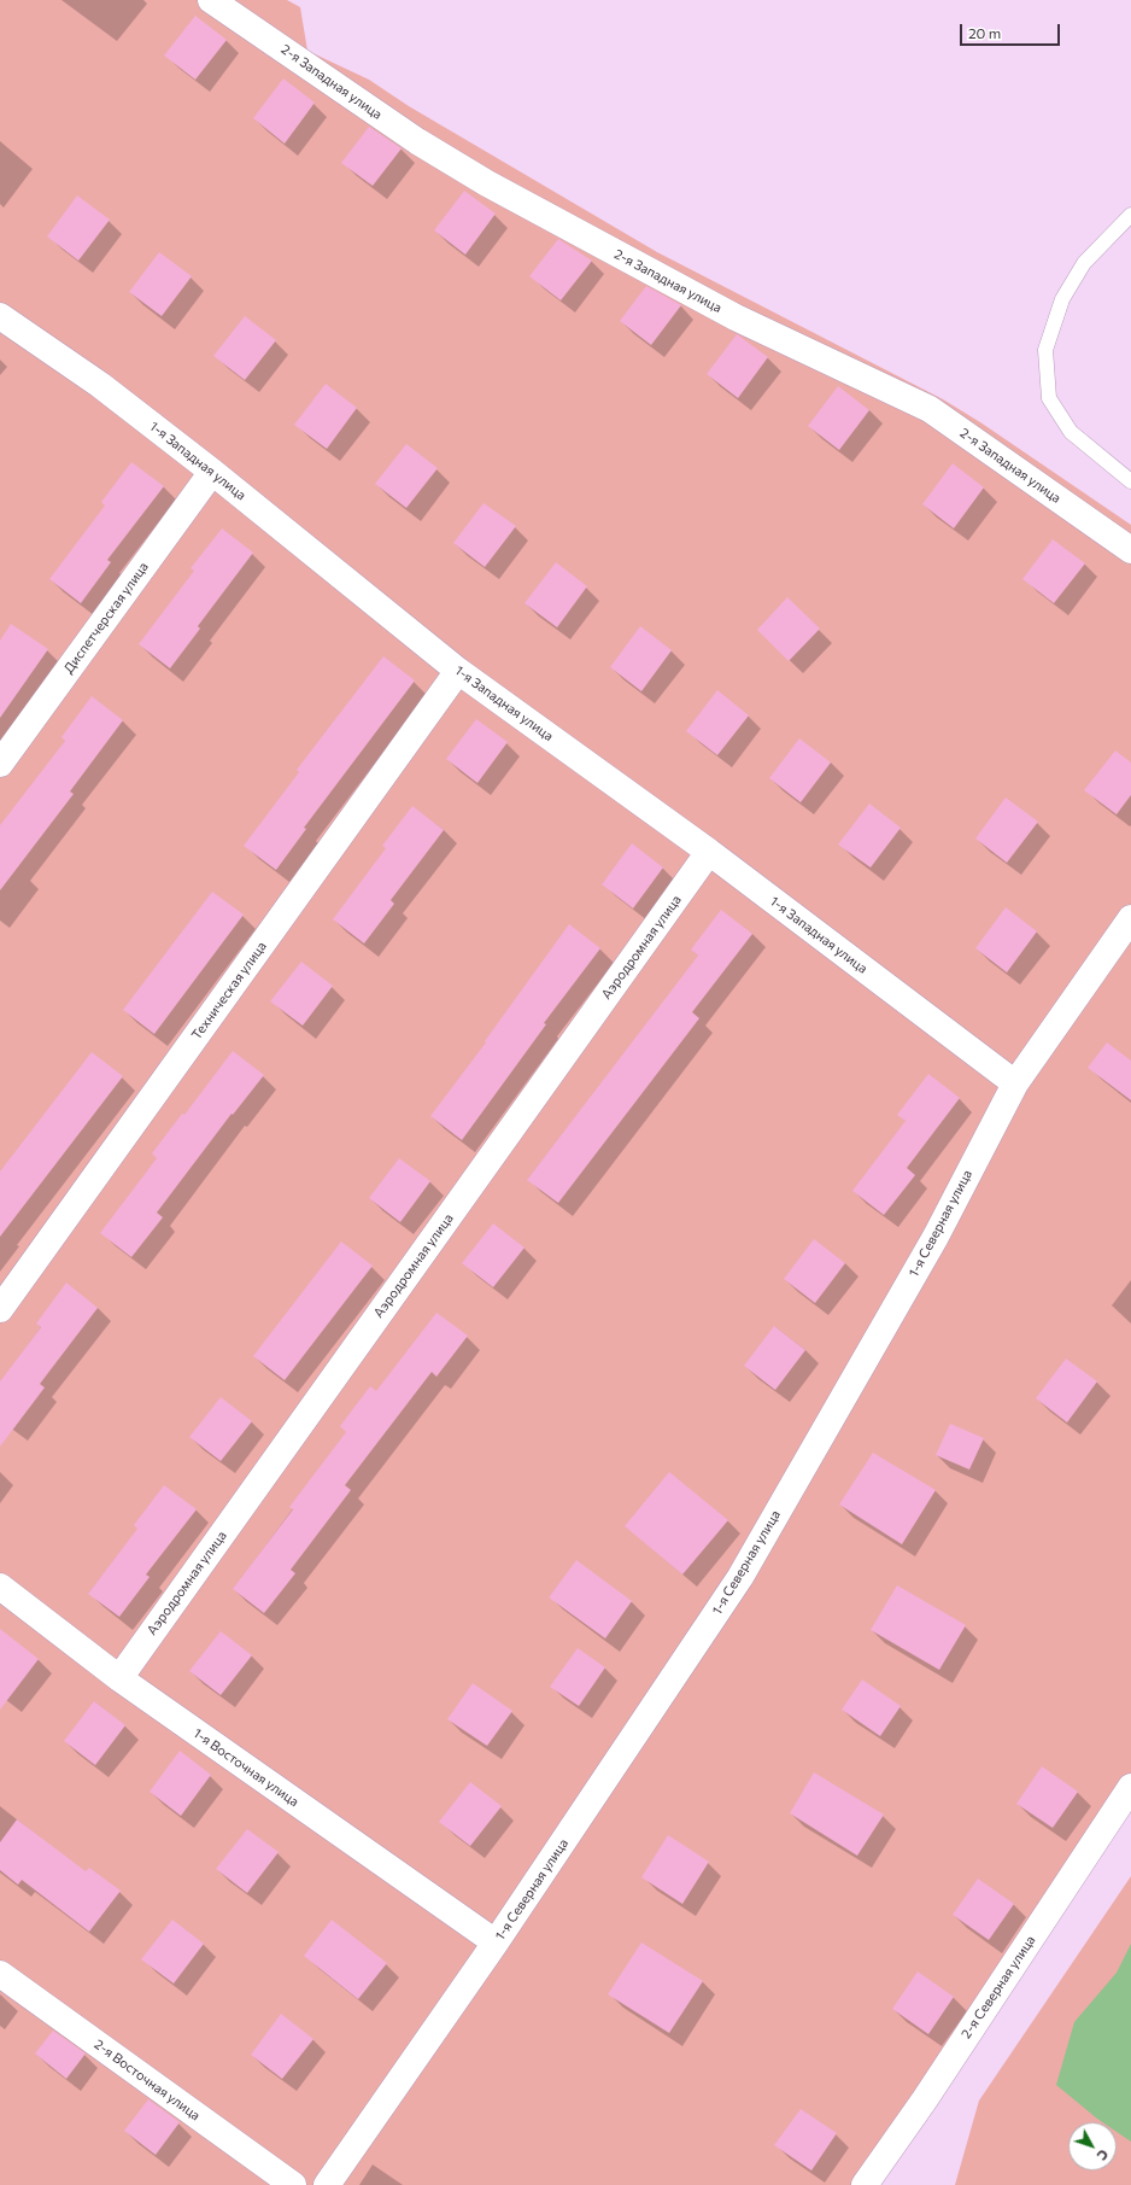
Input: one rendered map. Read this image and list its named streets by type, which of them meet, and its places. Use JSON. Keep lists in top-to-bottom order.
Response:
{
  "streets": {
    "street": [
      "2-я Западная улица",
      "1-я Западная улица",
      "Диспетчерская улица",
      "Аэродромная улица",
      "Техническая улица",
      "1-я Северная улица",
      "1-я Восточная улица",
      "2-я Северная улица",
      "2-я Восточная улица"
    ]
  },
  "crossings": [
    ["1-я Западная улица", "Диспетчерская улица"],
    ["1-я Западная улица", "Аэродромная улица"],
    ["1-я Западная улица", "Техническая улица"],
    ["1-я Западная улица", "1-я Северная улица"],
    ["Аэродромная улица", "1-я Восточная улица"],
    ["1-я Северная улица", "1-я Восточная улица"]
  ],
  "scale_bar": "20 m",
  "north": "bottom right"
}
